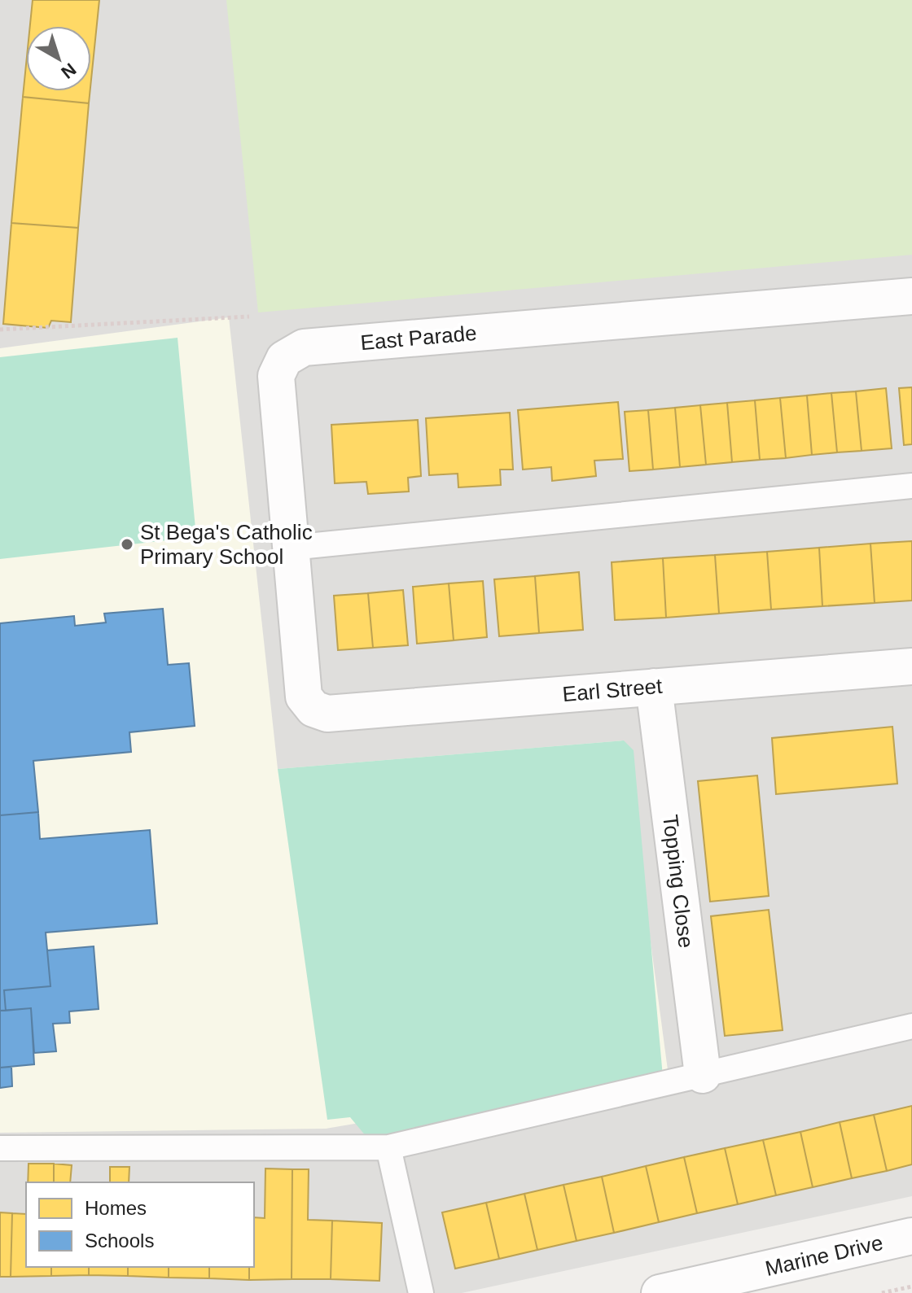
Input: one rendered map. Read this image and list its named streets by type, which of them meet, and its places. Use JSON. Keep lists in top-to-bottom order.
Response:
{
  "streets": {
    "street": [
      "East Parade",
      "Earl Street",
      "Topping Close",
      "Marine Drive"
    ]
  },
  "crossings": [
    ["East Parade", "Earl Street"],
    ["Earl Street", "Topping Close"]
  ],
  "places": ["St Bega's Catholic Primary School"],
  "legend": ["Homes", "Schools"],
  "north": "bottom right"
}
